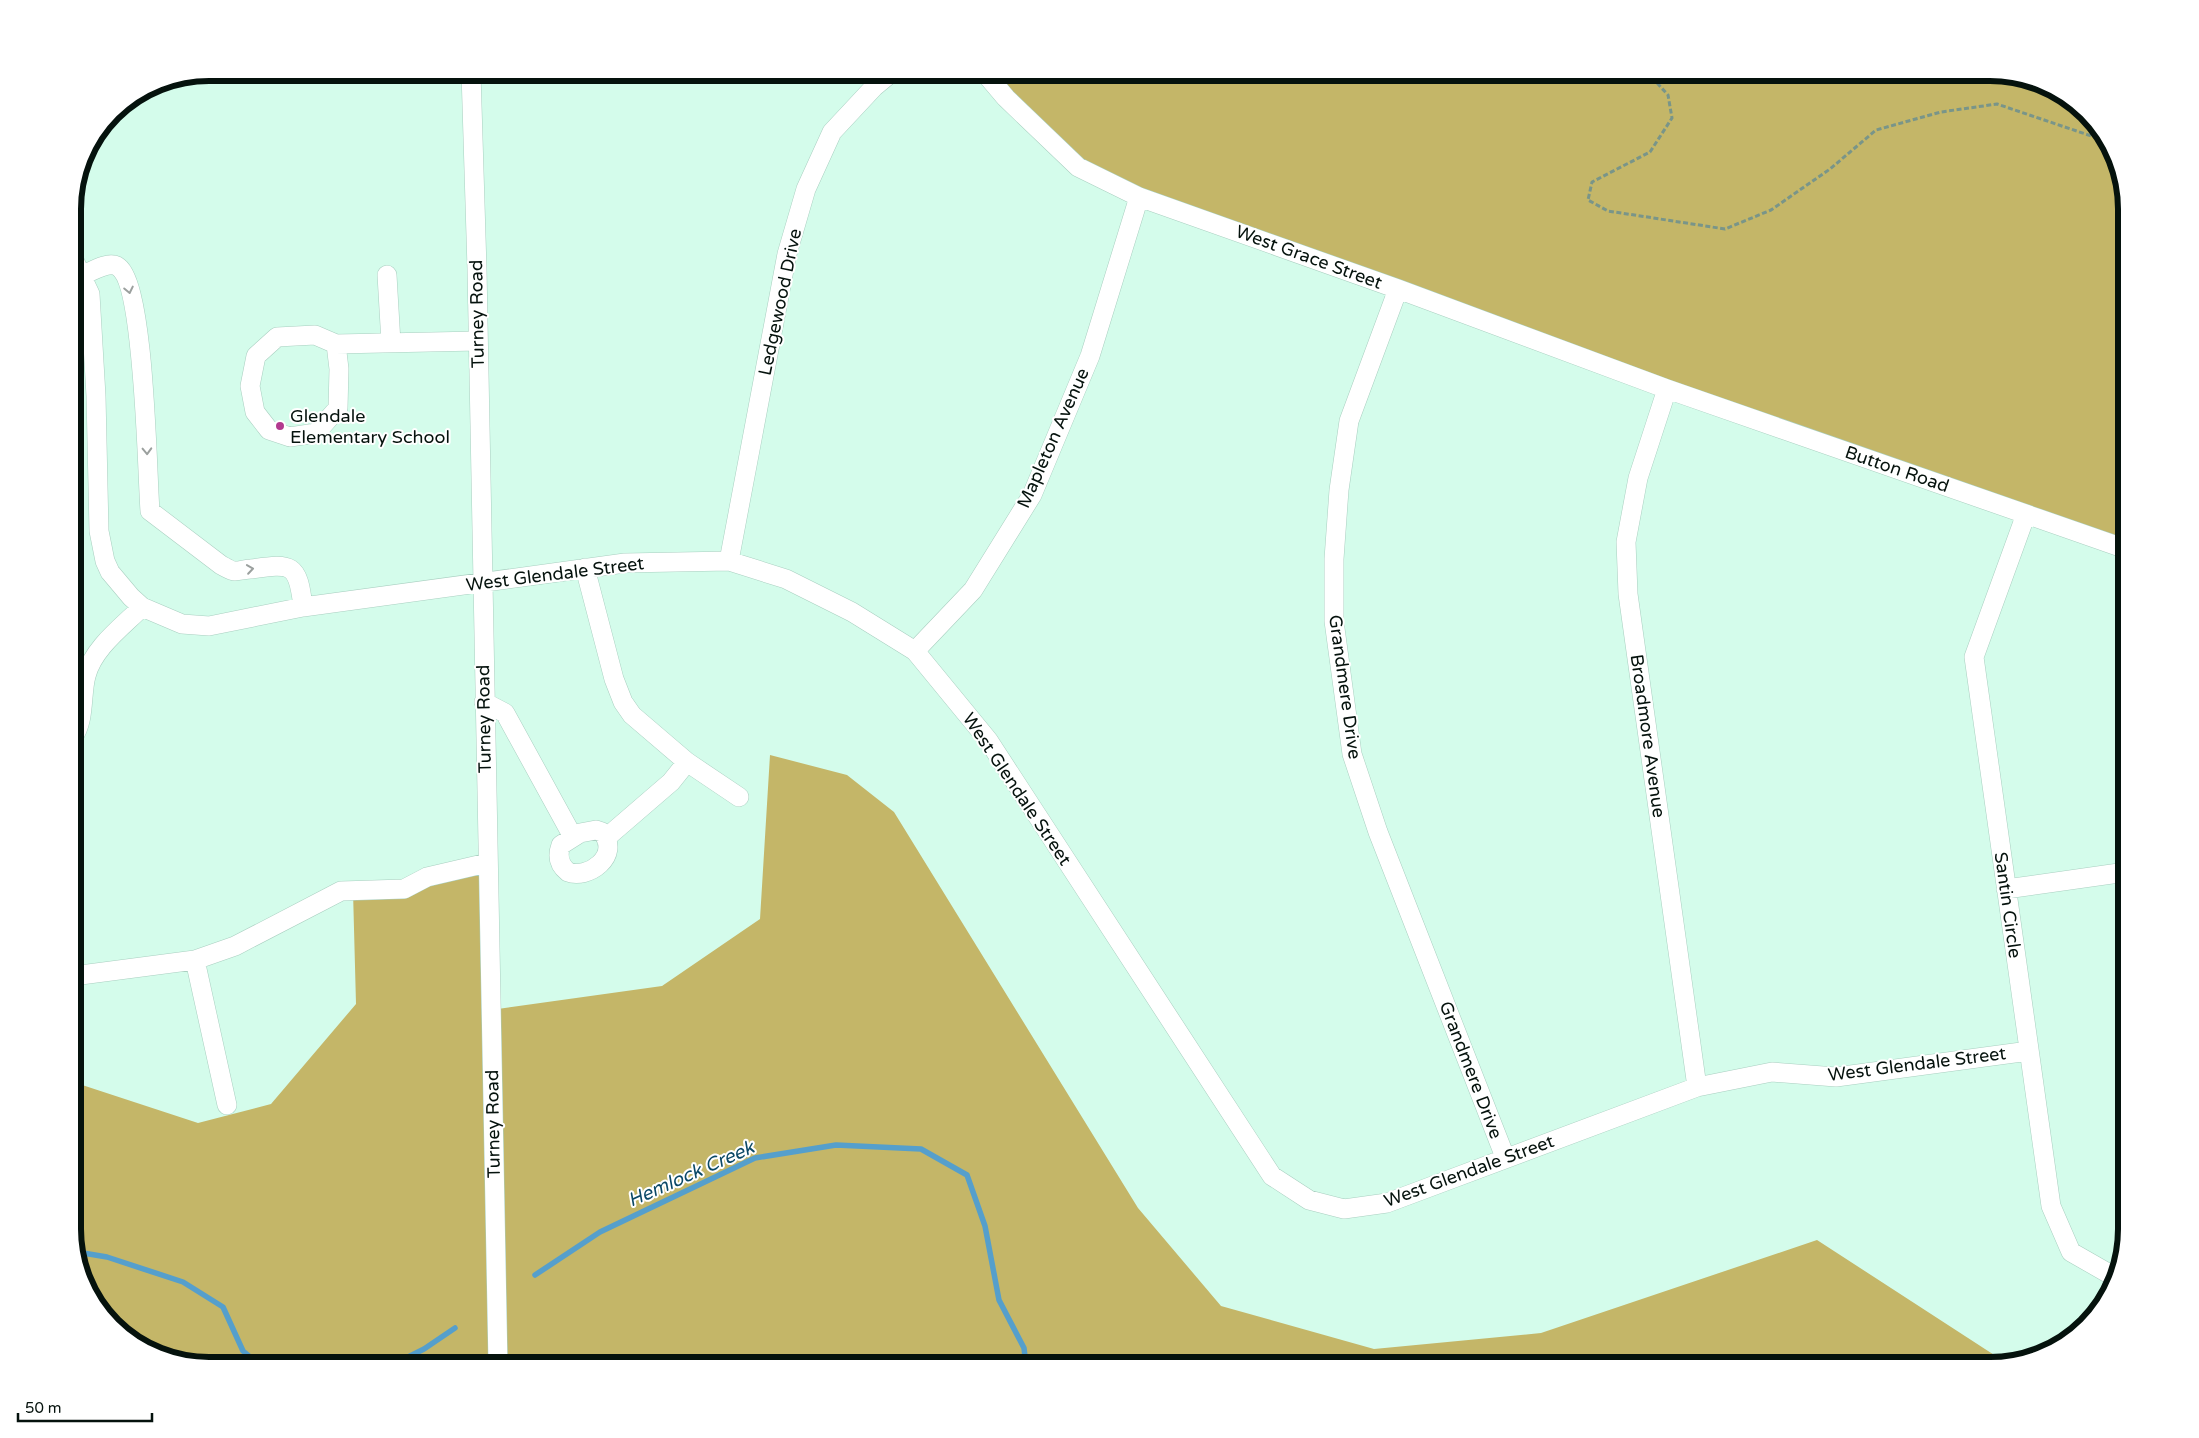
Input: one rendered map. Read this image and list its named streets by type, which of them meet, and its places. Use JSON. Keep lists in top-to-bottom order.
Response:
{
  "streets": {
    "street": [
      "West Grace Street",
      "Ledgewood Drive",
      "Turney Road",
      "Mapleton Avenue",
      "Button Road",
      "West Glendale Street",
      "Grandmere Drive",
      "Broadmore Avenue",
      "Santin Circle"
    ]
  },
  "crossings": [
    ["West Grace Street", "Mapleton Avenue"],
    ["West Grace Street", "Button Road"],
    ["West Grace Street", "Grandmere Drive"],
    ["West Grace Street", "Broadmore Avenue"],
    ["Ledgewood Drive", "West Glendale Street"],
    ["Turney Road", "West Glendale Street"],
    ["Mapleton Avenue", "West Glendale Street"],
    ["Button Road", "Broadmore Avenue"],
    ["Button Road", "Santin Circle"],
    ["West Glendale Street", "Grandmere Drive"],
    ["West Glendale Street", "Broadmore Avenue"],
    ["West Glendale Street", "Santin Circle"]
  ],
  "water": ["Hemlock Creek"],
  "places": ["Glendale Elementary School"],
  "scale_bar": "50 m"
}
